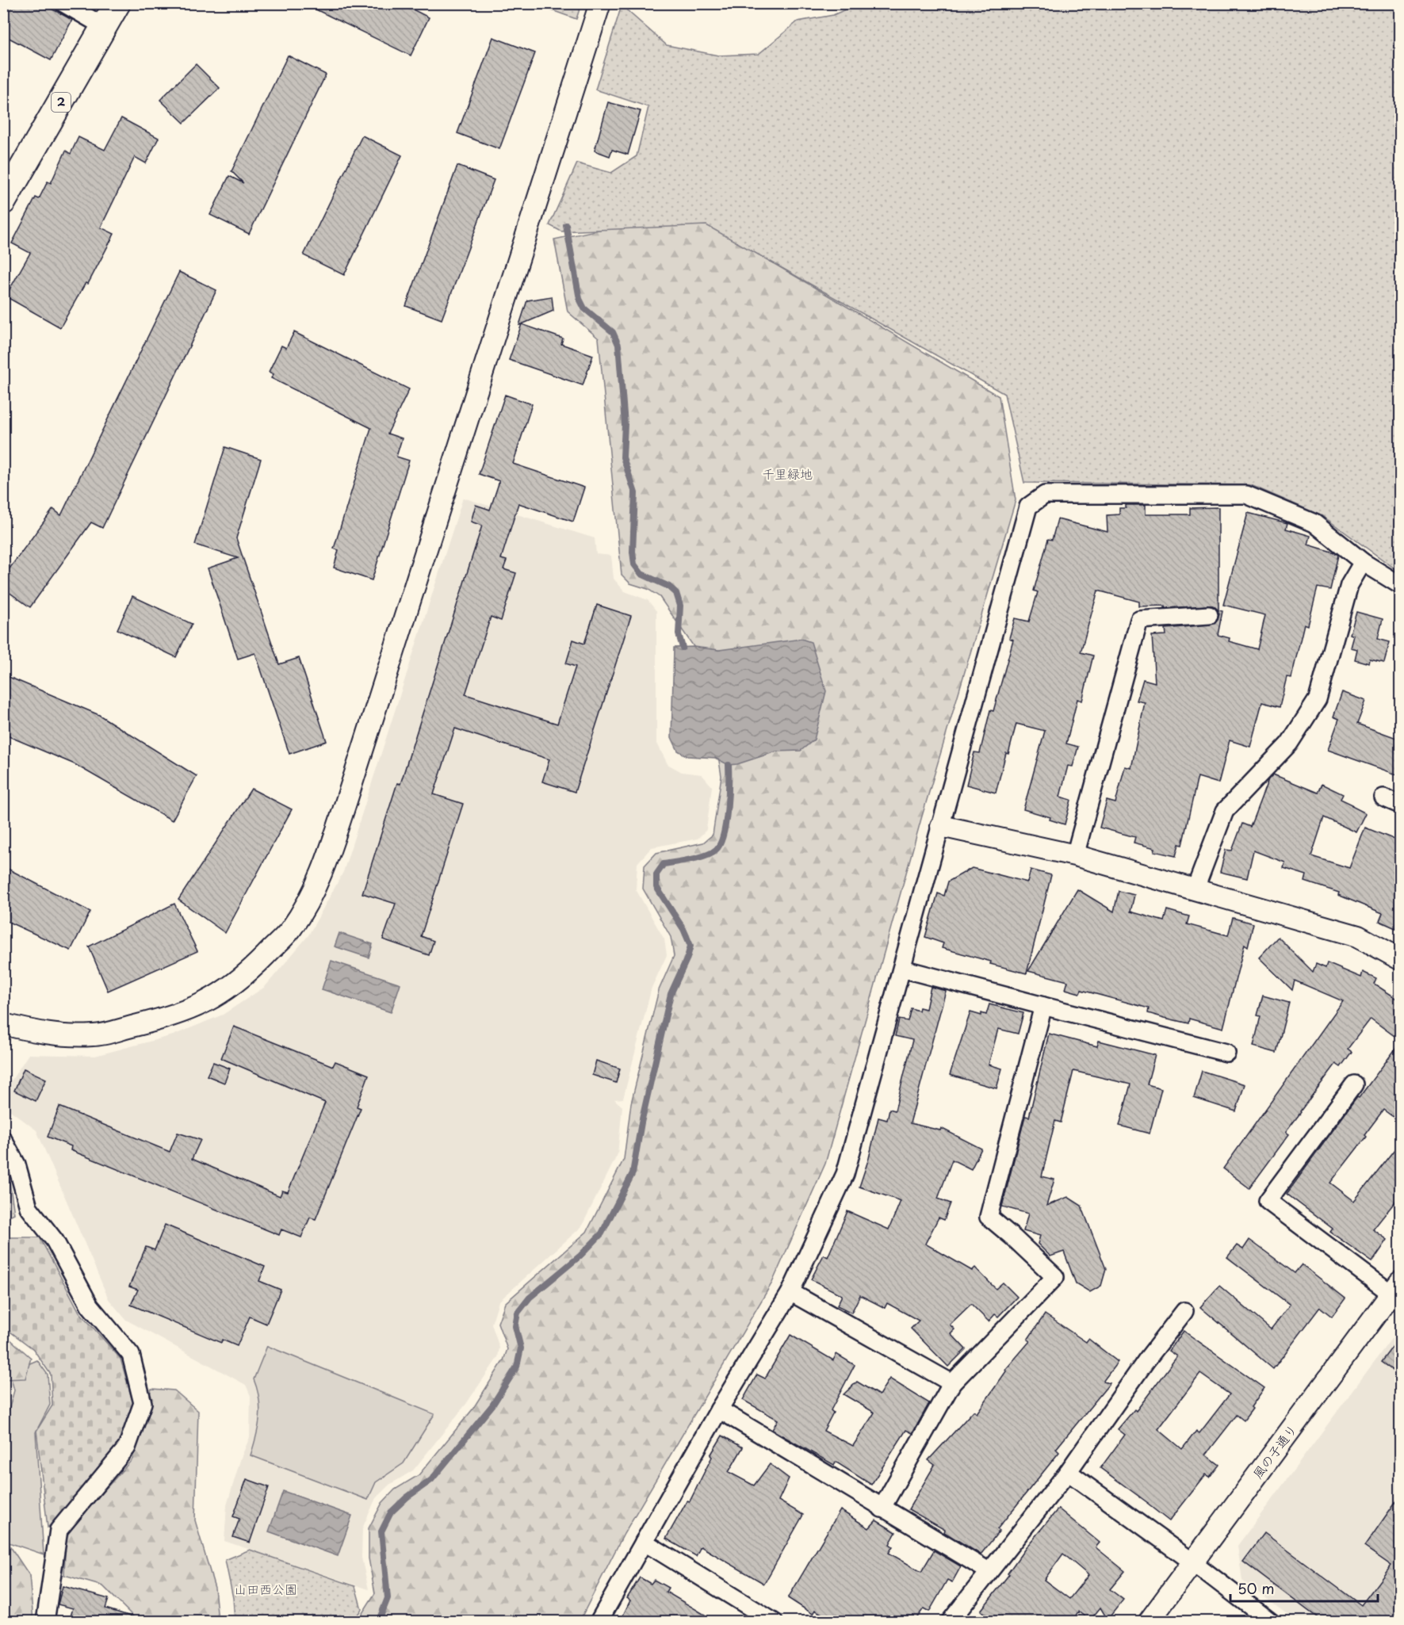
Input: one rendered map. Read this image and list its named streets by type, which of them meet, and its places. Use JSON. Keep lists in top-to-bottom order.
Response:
{
  "streets": {
    "main road": ["2"],
    "street": ["風の子通り"]
  },
  "parks": ["千里緑地", "山田西公園"],
  "scale_bar": "50 m"
}
